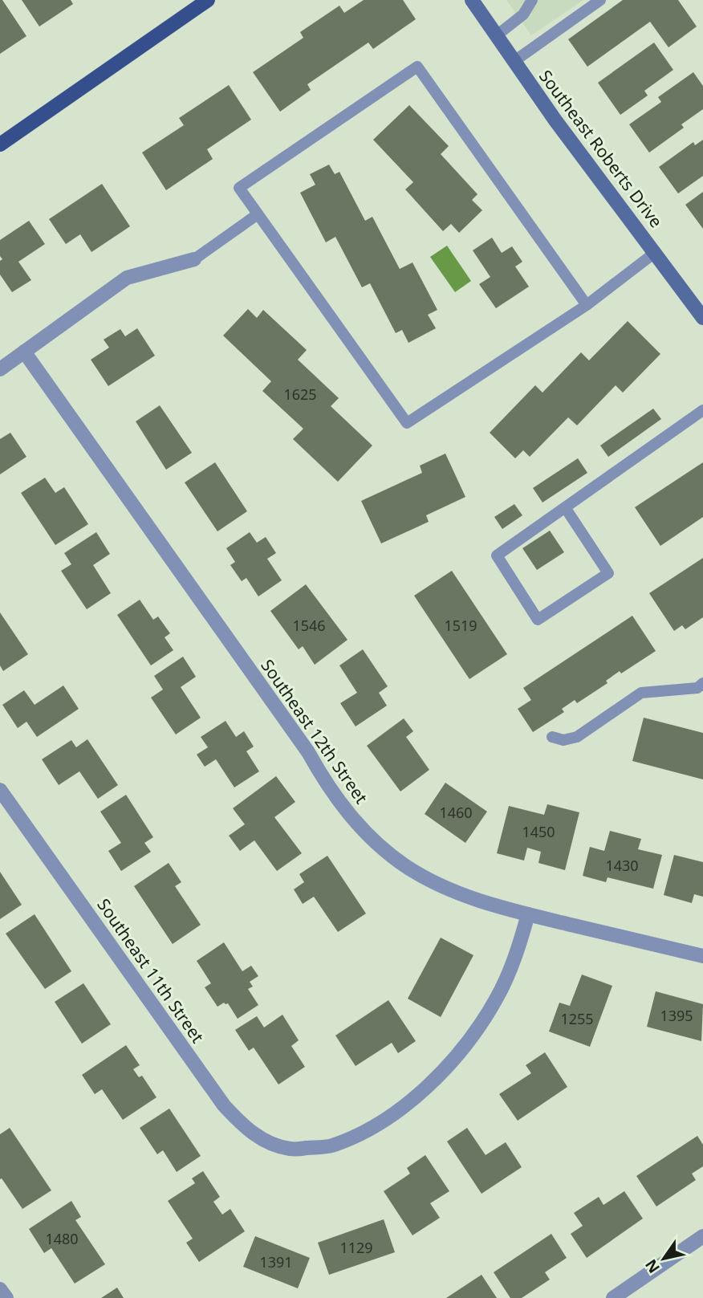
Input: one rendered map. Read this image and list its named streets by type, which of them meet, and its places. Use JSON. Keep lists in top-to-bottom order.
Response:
{
  "streets": {
    "street": ["Southeast Roberts Drive", "Southeast 12th Street", "Southeast 11th Street"]
  },
  "crossings": [
    ["Southeast 12th Street", "Southeast 11th Street"]
  ],
  "house_numbers": [
    "1625",
    "1546",
    "1519",
    "1460",
    "1450",
    "1430",
    "1395",
    "1255",
    "1480",
    "1129",
    "1391"
  ],
  "north": "bottom left"
}
